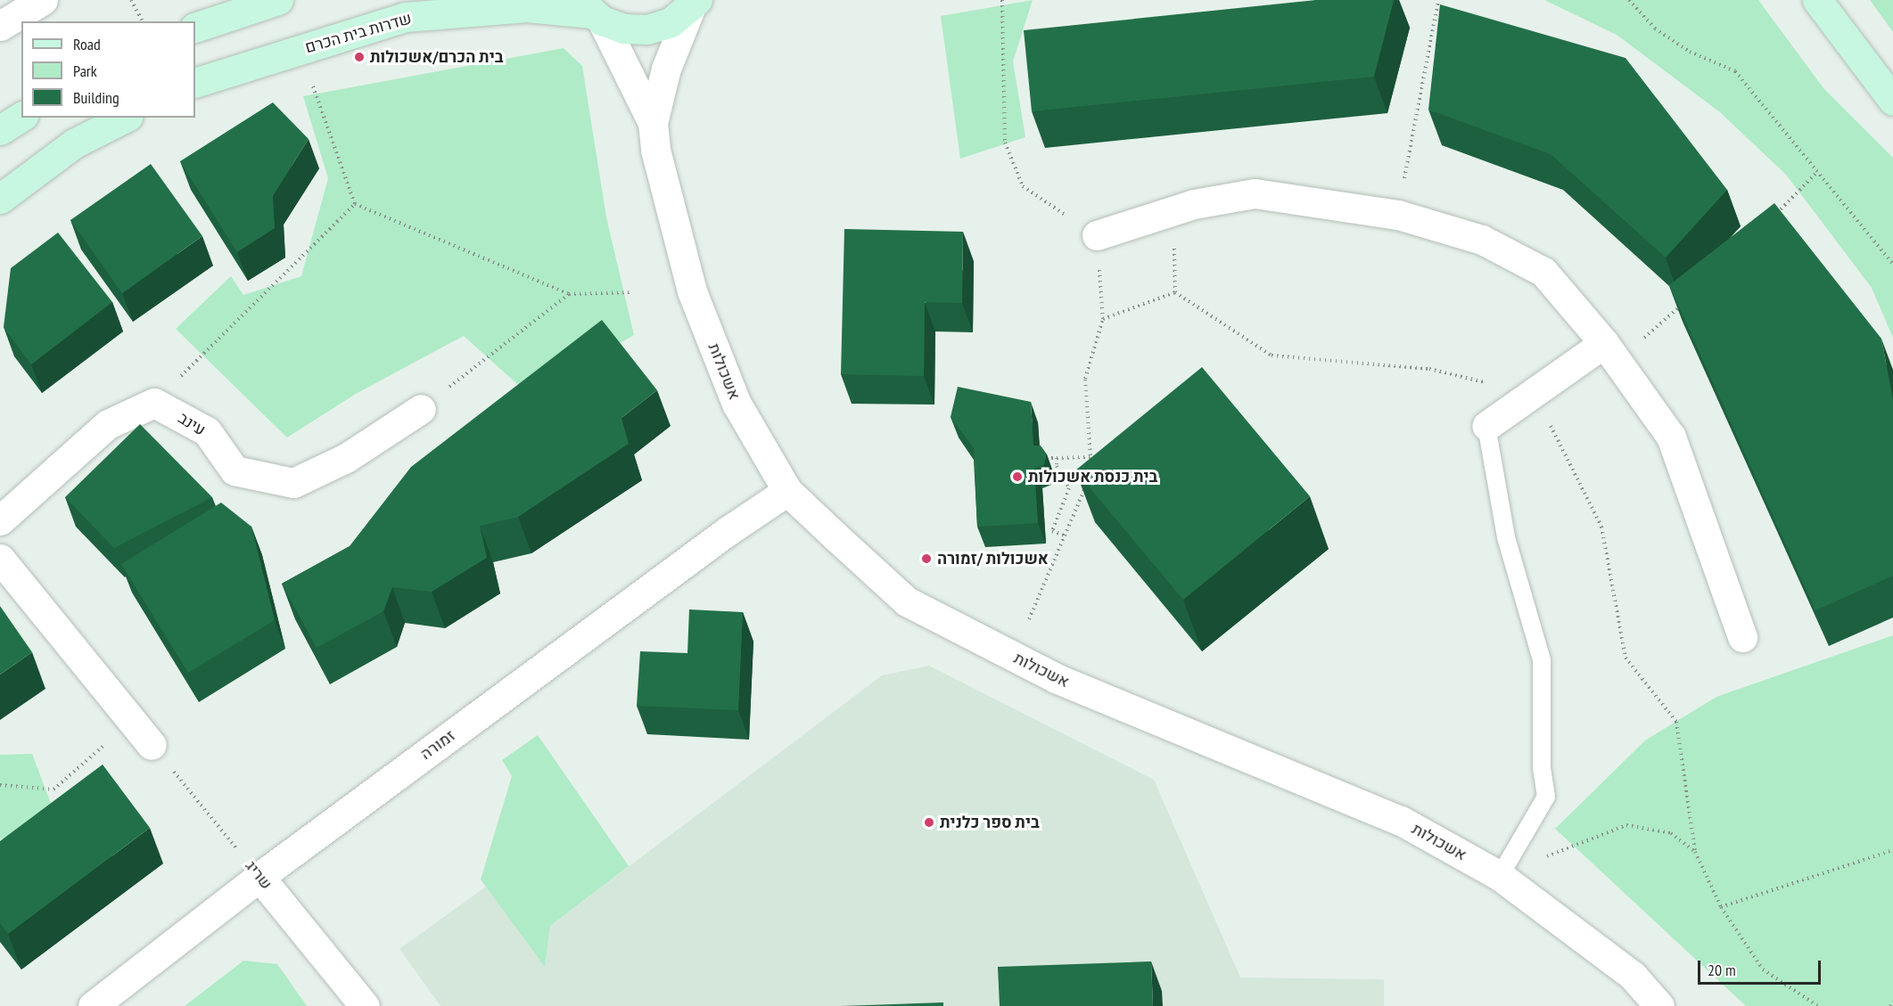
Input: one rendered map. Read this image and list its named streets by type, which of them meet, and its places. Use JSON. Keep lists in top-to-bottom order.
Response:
{
  "streets": {
    "street": [
      "שדרות בית הכרם",
      "אשכולות",
      "עינב",
      "זמורה",
      "שריג"
    ]
  },
  "crossings": [
    ["שדרות בית הכרם", "אשכולות"],
    ["אשכולות", "זמורה"],
    ["זמורה", "שריג"]
  ],
  "places": [
    "בית הכרם/אשכולות",
    "בית כנסת אשכולות",
    "אשכולות /זמורה",
    "בית ספר כלנית"
  ],
  "legend": ["Road", "Park", "Building"],
  "scale_bar": "20 m"
}
